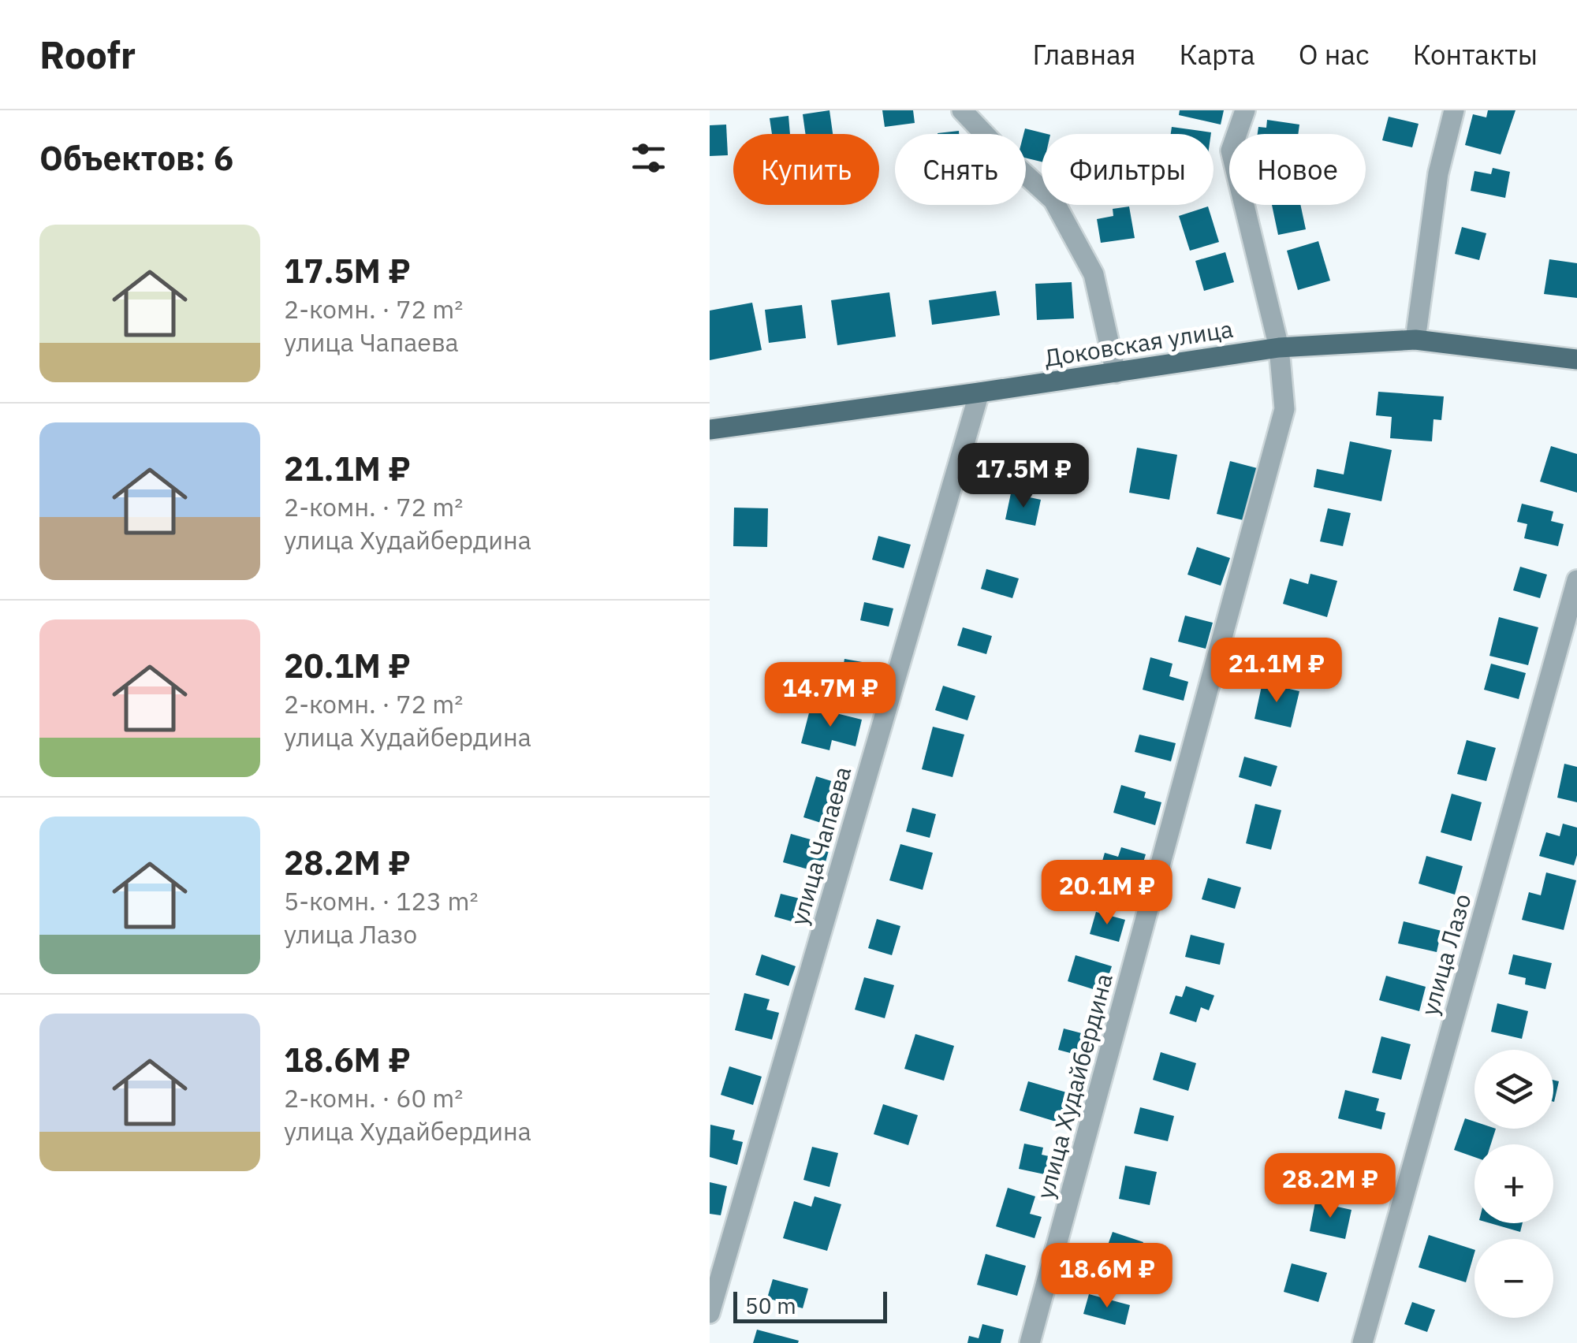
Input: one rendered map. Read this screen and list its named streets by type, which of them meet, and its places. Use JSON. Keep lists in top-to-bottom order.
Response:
{
  "streets": {
    "main road": ["Доковская улица"],
    "street": ["улица Чапаева", "улица Лазо", "улица Худайбердина"]
  },
  "crossings": [
    ["Доковская улица", "улица Чапаева"],
    ["Доковская улица", "улица Худайбердина"]
  ],
  "scale_bar": "50 m",
  "page": {
    "header": "Roofr",
    "nav": [
      "Главная",
      "Карта",
      "О нас",
      "Контакты"
    ],
    "heading": "Объектов: 6",
    "chip": [
      "Купить",
      "Снять",
      "Фильтры",
      "Новое"
    ],
    "list": [
      {
        "name": "17.5M ₽",
        "note": "2-комн. · 72 m² · улица Чапаева"
      },
      {
        "name": "21.1M ₽",
        "note": "2-комн. · 72 m² · улица Худайбердина"
      },
      {
        "name": "20.1M ₽",
        "note": "2-комн. · 72 m² · улица Худайбердина"
      },
      {
        "name": "28.2M ₽",
        "note": "5-комн. · 123 m² · улица Лазо"
      },
      {
        "name": "18.6M ₽",
        "note": "2-комн. · 60 m² · улица Худайбердина"
      }
    ],
    "price": [
      "17.5M ₽",
      "21.1M ₽",
      "14.7M ₽",
      "20.1M ₽",
      "28.2M ₽",
      "18.6M ₽"
    ],
    "map_buttons": ["+", "−"],
    "scale": "50 m"
  }
}
